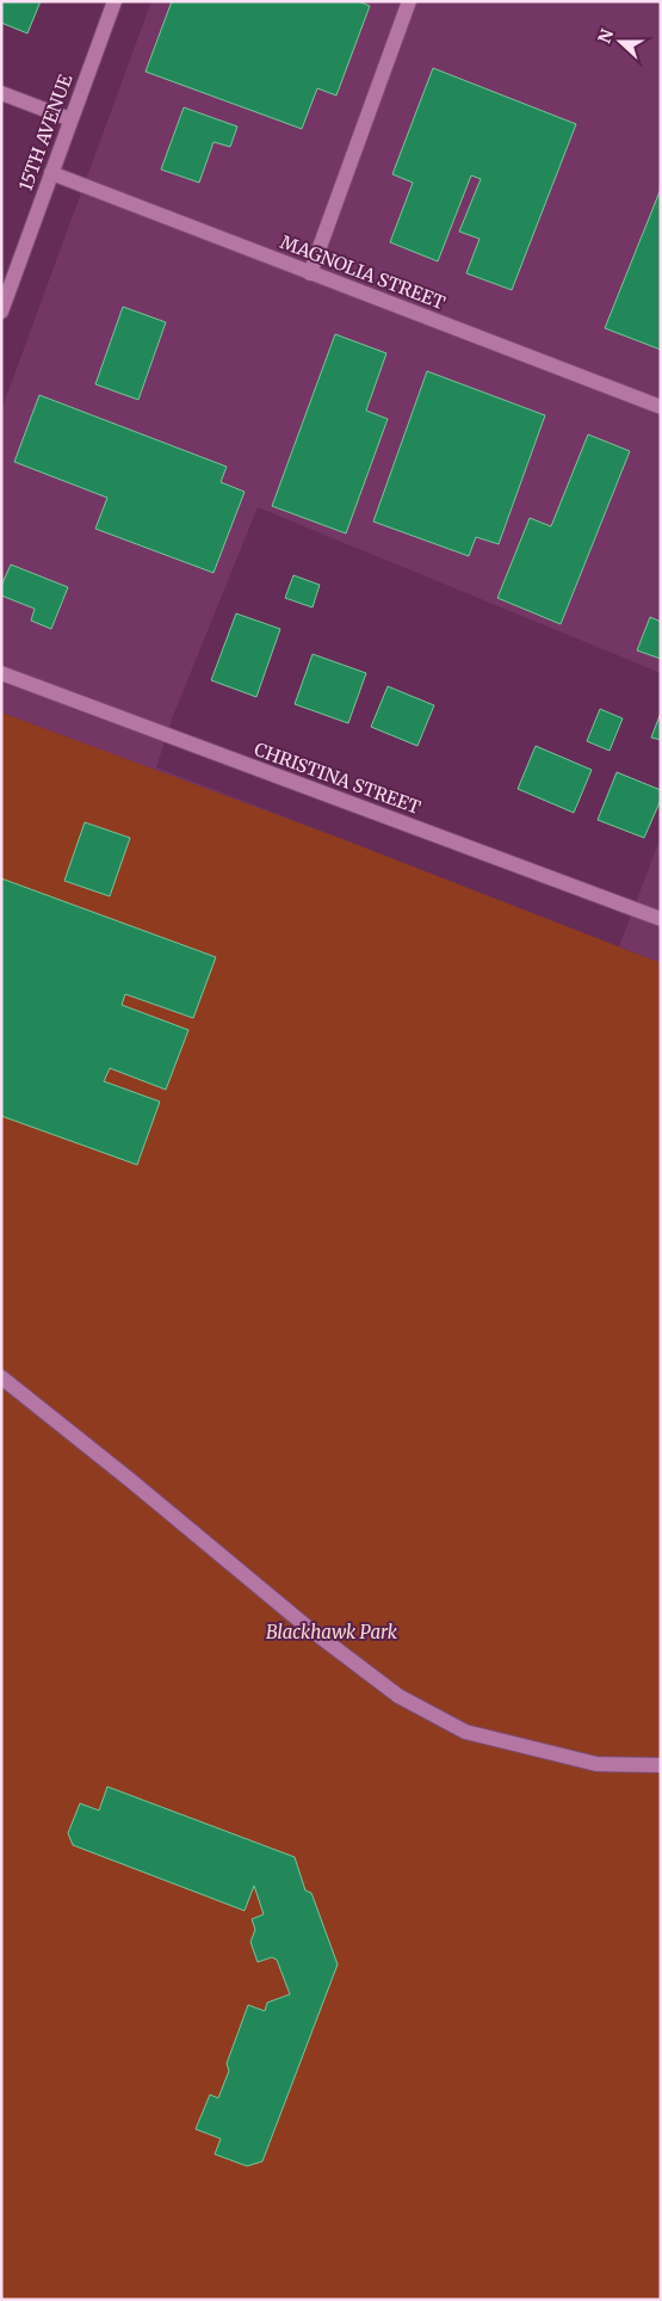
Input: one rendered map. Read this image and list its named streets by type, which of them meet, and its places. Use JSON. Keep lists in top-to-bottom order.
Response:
{
  "streets": {
    "street": ["15TH AVENUE", "MAGNOLIA STREET", "CHRISTINA STREET"]
  },
  "crossings": [
    ["15TH AVENUE", "MAGNOLIA STREET"]
  ],
  "parks": ["Blackhawk Park"],
  "north": "left"
}
